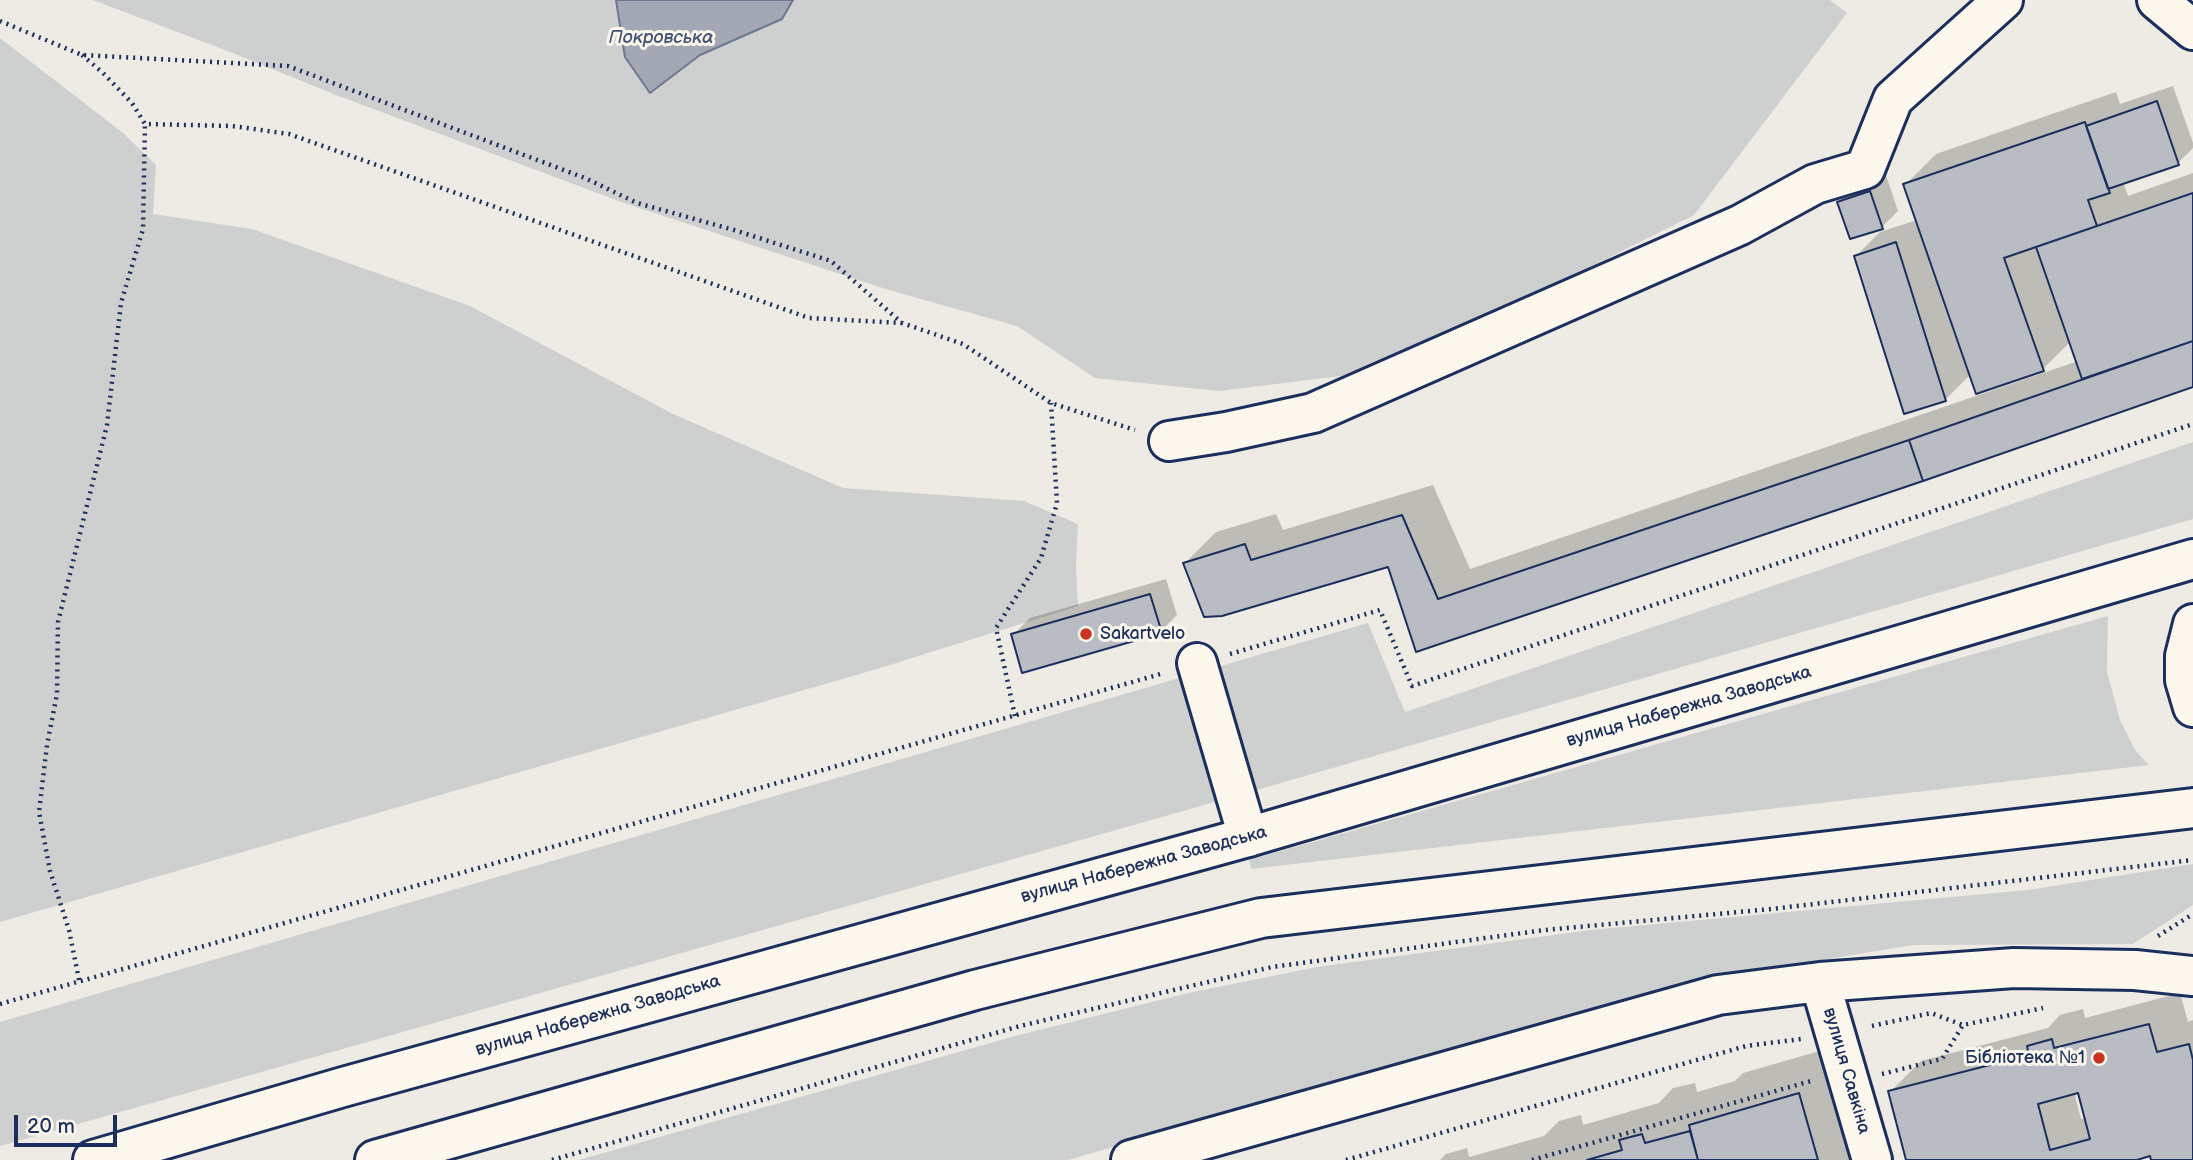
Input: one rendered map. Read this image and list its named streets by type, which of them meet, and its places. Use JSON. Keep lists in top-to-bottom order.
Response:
{
  "streets": {
    "main road": ["вулиця Набережна Заводська", "вулиця Савкіна"]
  },
  "water": ["Покровська"],
  "places": ["Sakartvelo", "Бібліотека №1"],
  "scale_bar": "20 m"
}
